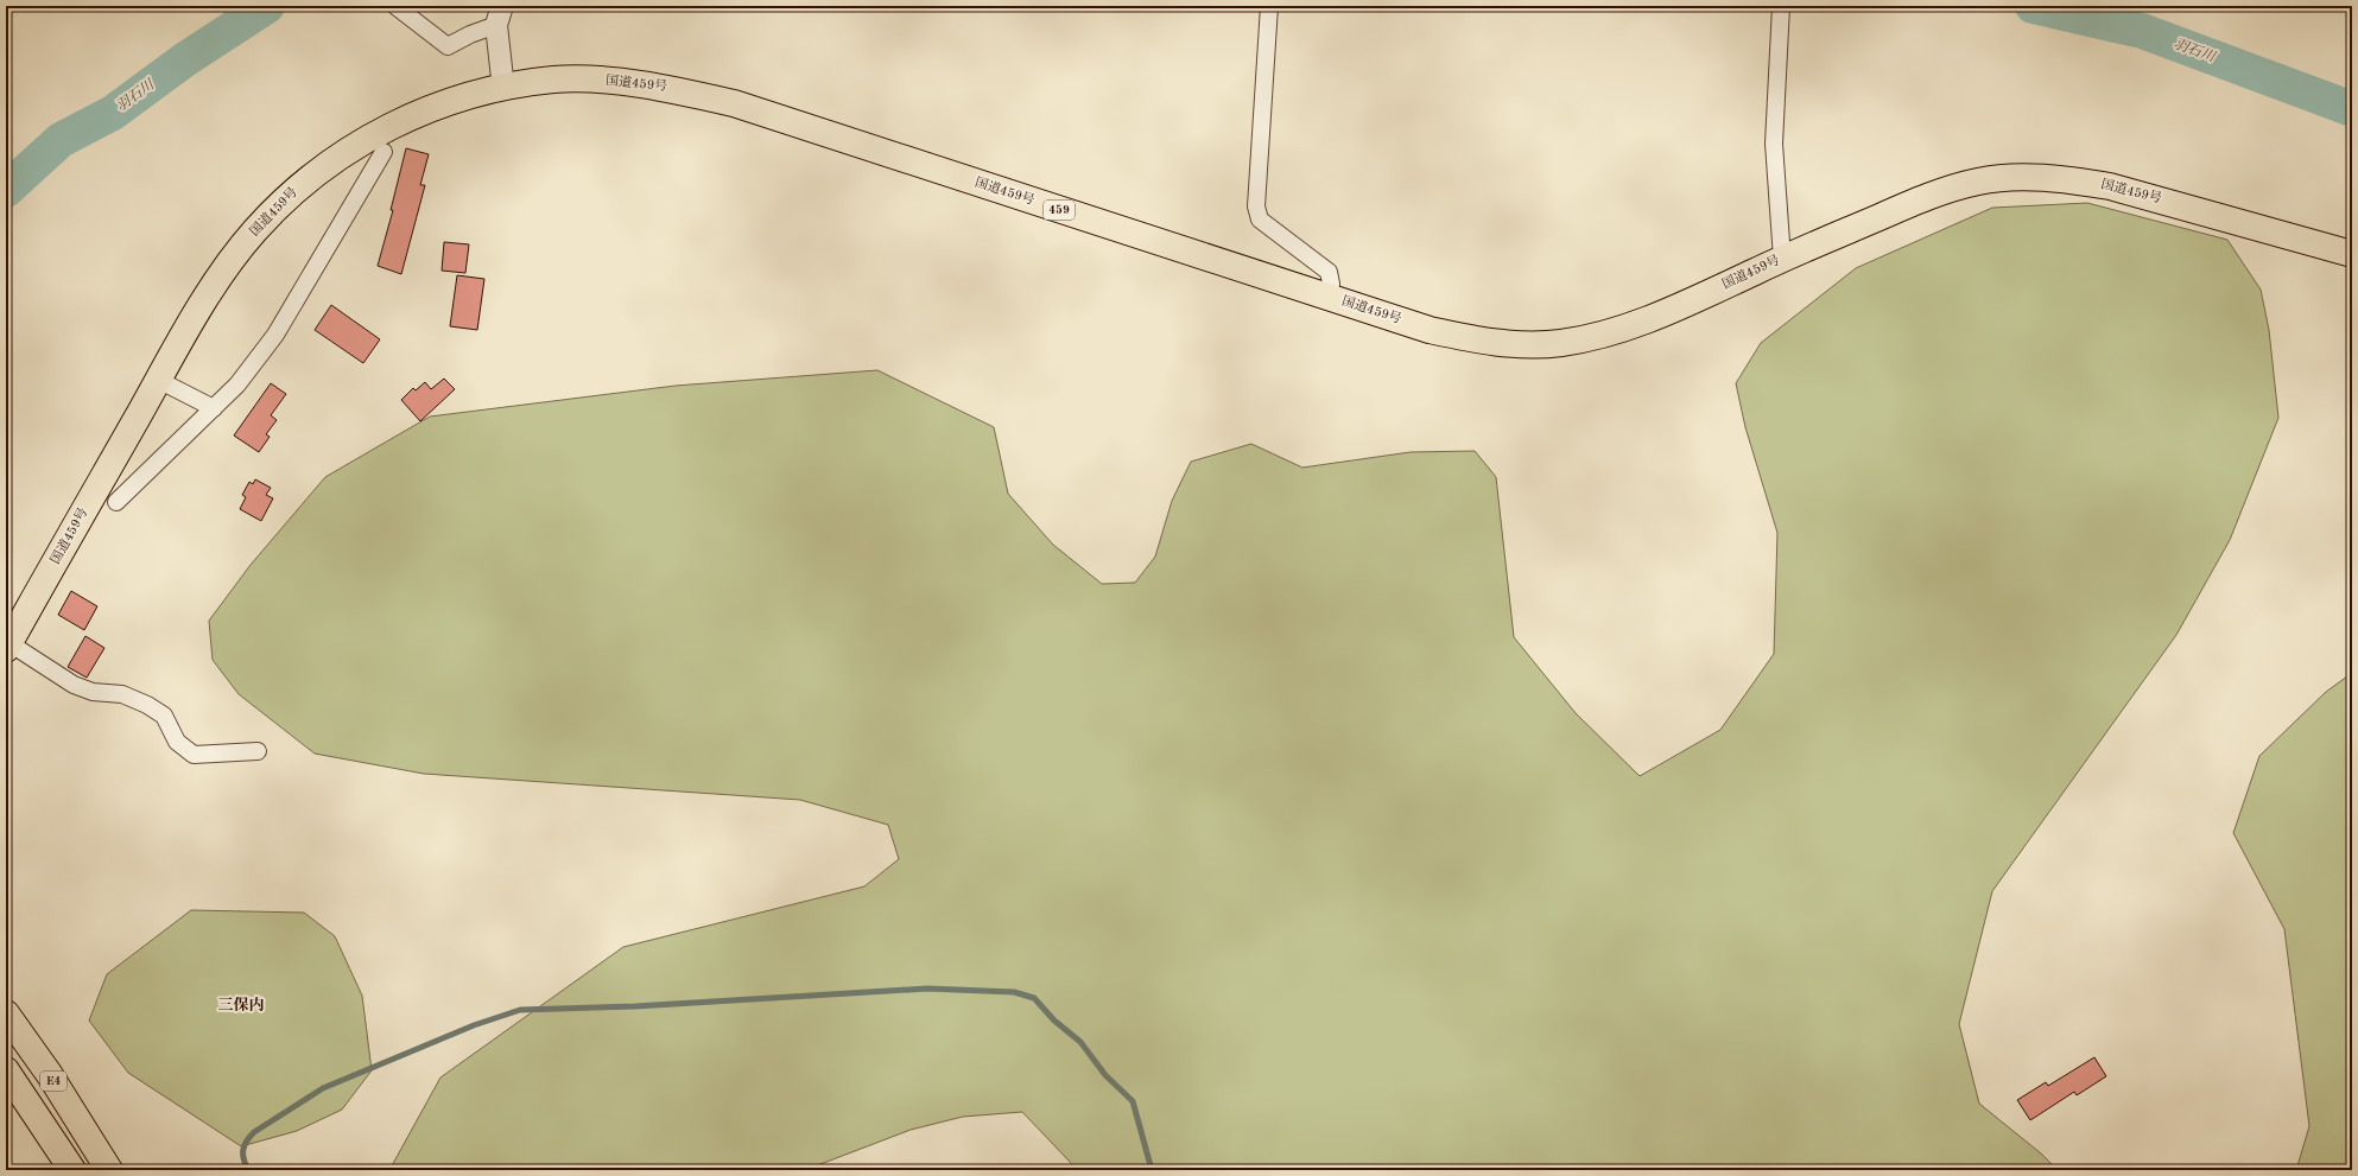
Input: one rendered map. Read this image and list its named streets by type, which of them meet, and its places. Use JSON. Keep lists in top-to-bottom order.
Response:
{
  "streets": {
    "highway": ["国道459号", "459", "E4"]
  },
  "districts": ["三保内"],
  "water": ["羽石川"]
}
